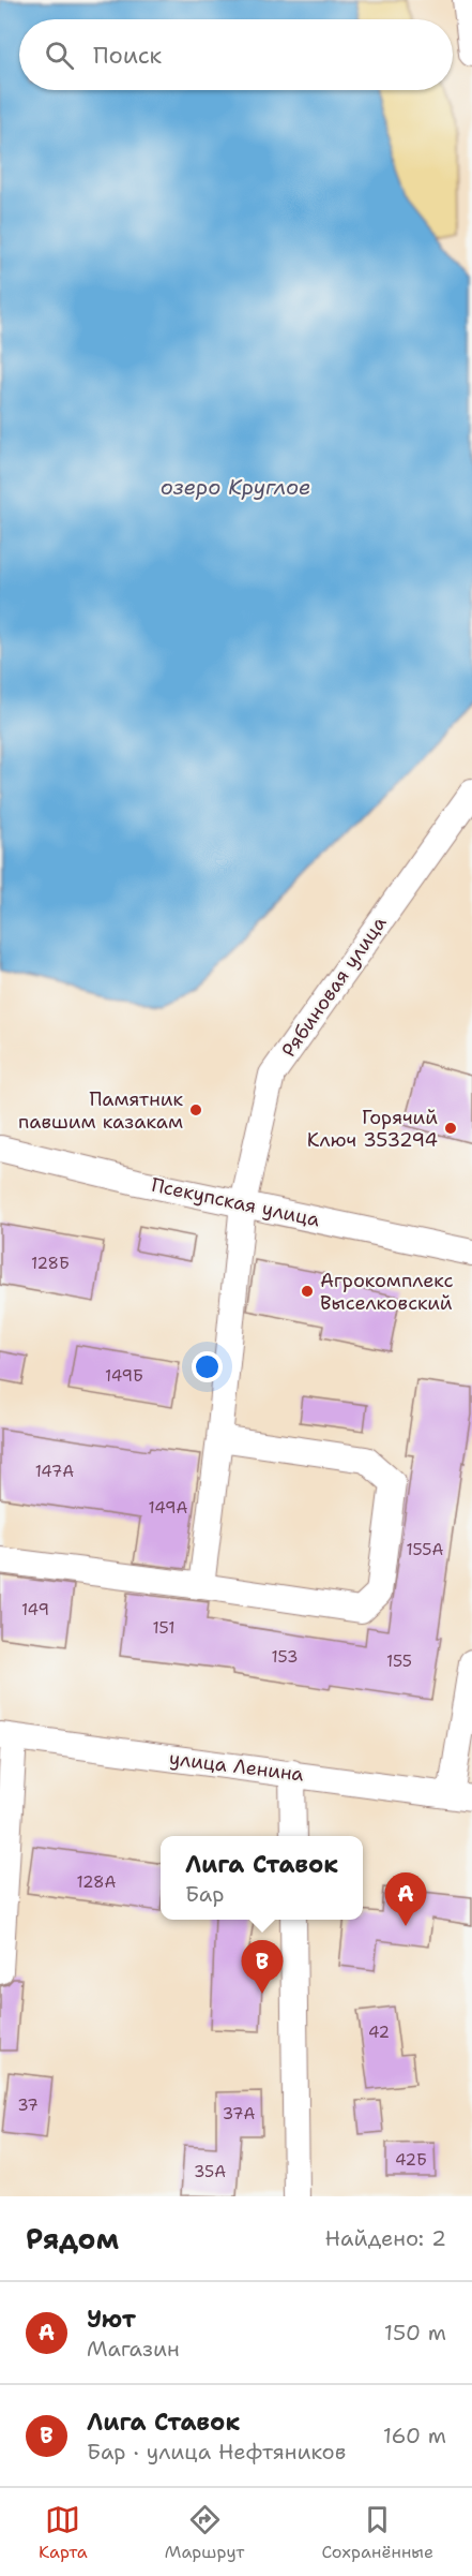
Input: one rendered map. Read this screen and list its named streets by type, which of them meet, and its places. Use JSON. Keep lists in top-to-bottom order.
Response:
{
  "streets": {
    "street": ["Рябиновая улица", "Псекупская улица", "улица Ленина"]
  },
  "crossings": [
    ["Рябиновая улица", "Псекупская улица"]
  ],
  "water": ["озеро Круглое"],
  "places": ["Памятник павшим казакам", "Горячий Ключ 353294", "Агрокомплекс Выселковский"],
  "house_numbers": [
    "128Б",
    "149Б",
    "147А",
    "149А",
    "155А",
    "149",
    "151",
    "153",
    "155",
    "128А",
    "42",
    "37",
    "37А",
    "42Б",
    "35А"
  ],
  "page": {
    "search": "Поиск",
    "popup": ["Лига Ставок", "Бар"],
    "pins": ["A", "B"],
    "heading": ["Рядом", "Найдено: 2"],
    "list": [
      {
        "mark": "A",
        "name": "Уют",
        "note": "Магазин",
        "value": "150 m"
      },
      {
        "mark": "B",
        "name": "Лига Ставок",
        "note": "Бар · улица Нефтяников",
        "value": "160 m"
      }
    ],
    "nav": ["Карта", "Маршрут", "Сохранённые"]
  }
}
